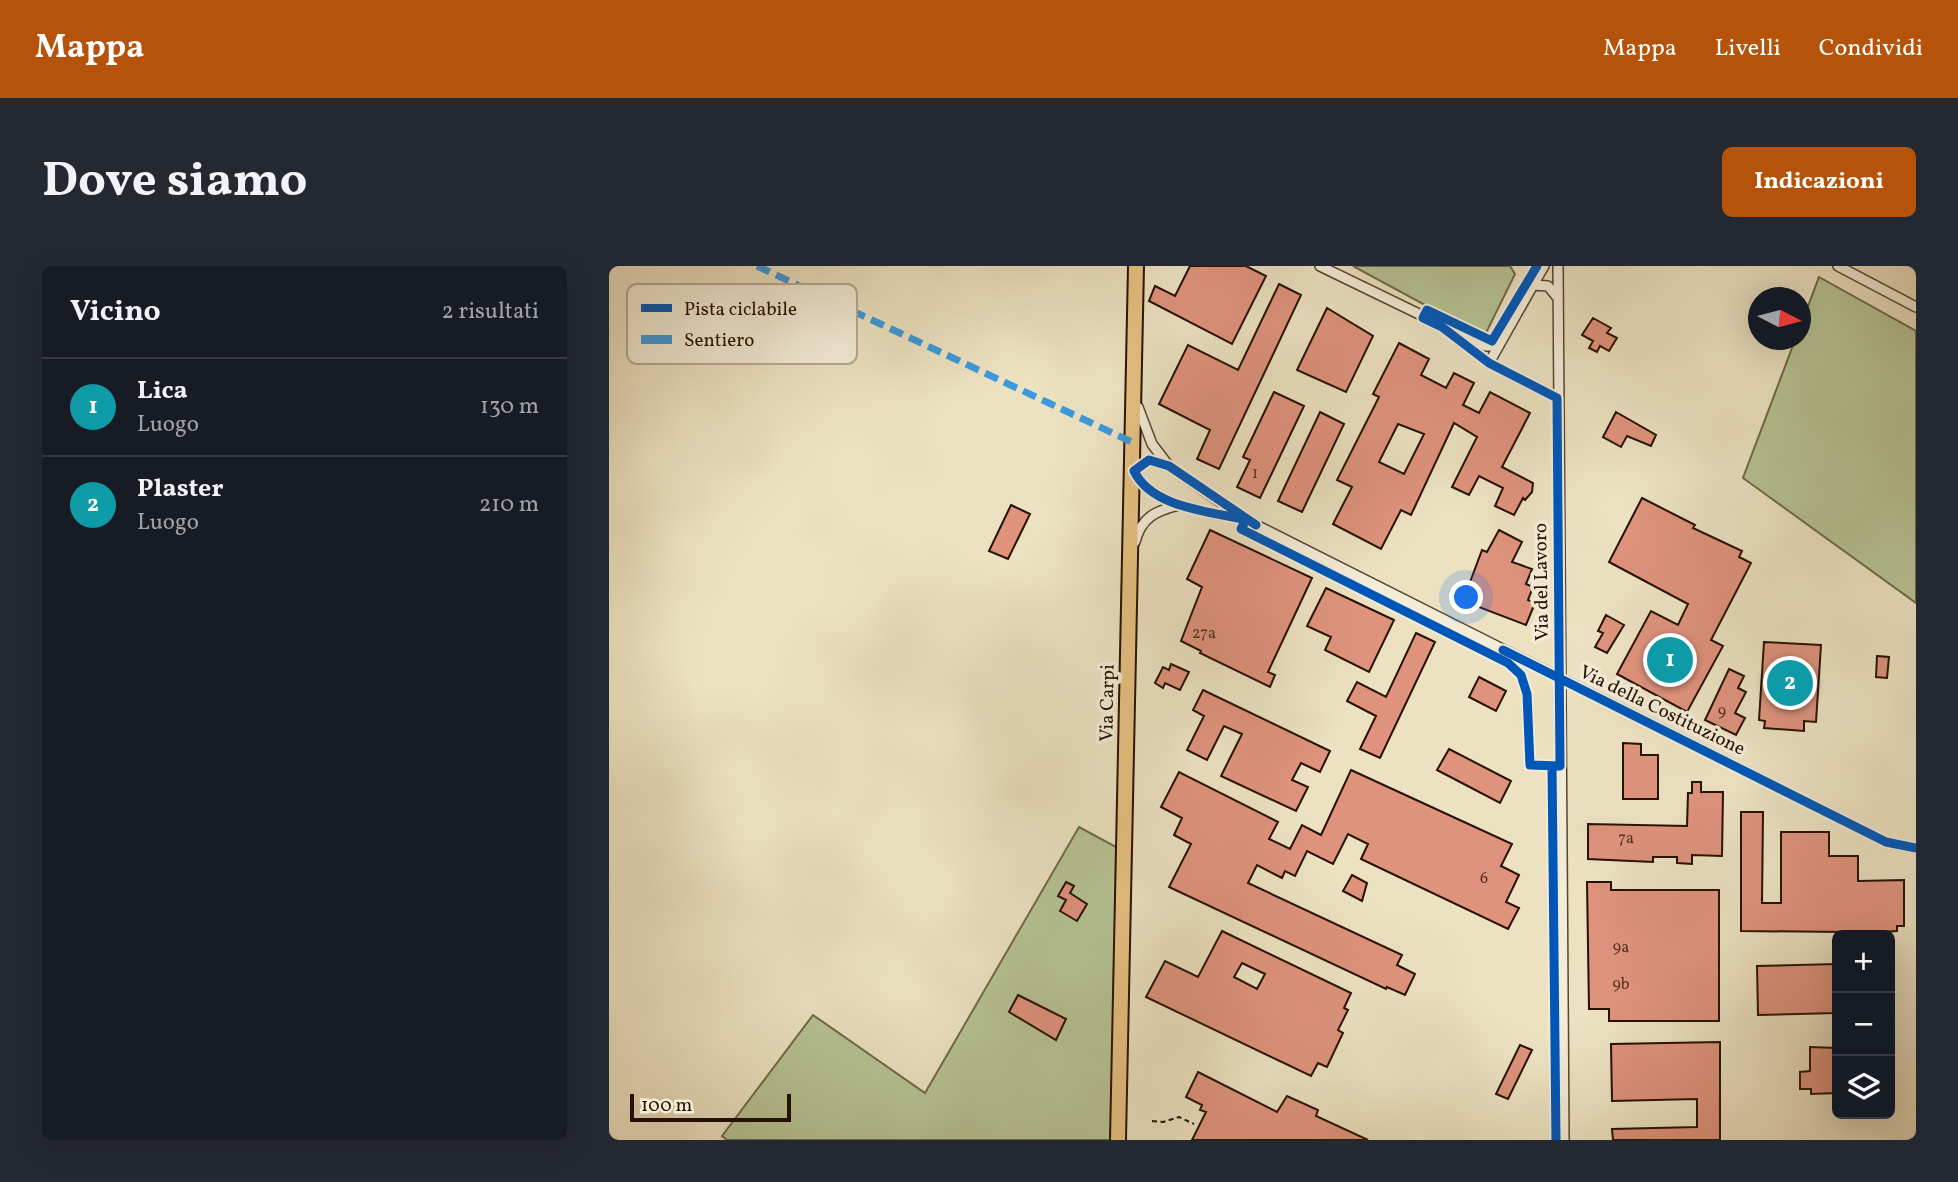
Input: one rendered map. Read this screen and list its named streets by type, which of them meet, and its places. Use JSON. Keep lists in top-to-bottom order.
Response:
{
  "streets": {
    "main road": ["Via Carpi"],
    "street": ["Via del Lavoro", "Via della Costituzione"]
  },
  "crossings": [
    ["Via del Lavoro", "Via della Costituzione"],
    ["Via Carpi", "Via della Costituzione"]
  ],
  "house_numbers": [
    "1",
    "27a",
    "9",
    "7a",
    "6",
    "9a",
    "9b"
  ],
  "legend": ["Pista ciclabile", "Sentiero"],
  "scale_bar": "100 m",
  "north": "right",
  "page": {
    "header": "Mappa",
    "nav": ["Mappa", "Livelli", "Condividi"],
    "buttons": "Indicazioni",
    "title": "Dove siamo",
    "heading": ["Vicino", "2 risultati"],
    "list": [
      {
        "mark": "1",
        "name": "Lica",
        "note": "Luogo",
        "value": "130 m"
      },
      {
        "mark": "2",
        "name": "Plaster",
        "note": "Luogo",
        "value": "210 m"
      }
    ],
    "pins": ["1", "2"],
    "map_buttons": ["+", "−"],
    "scale": "100 m"
  }
}
